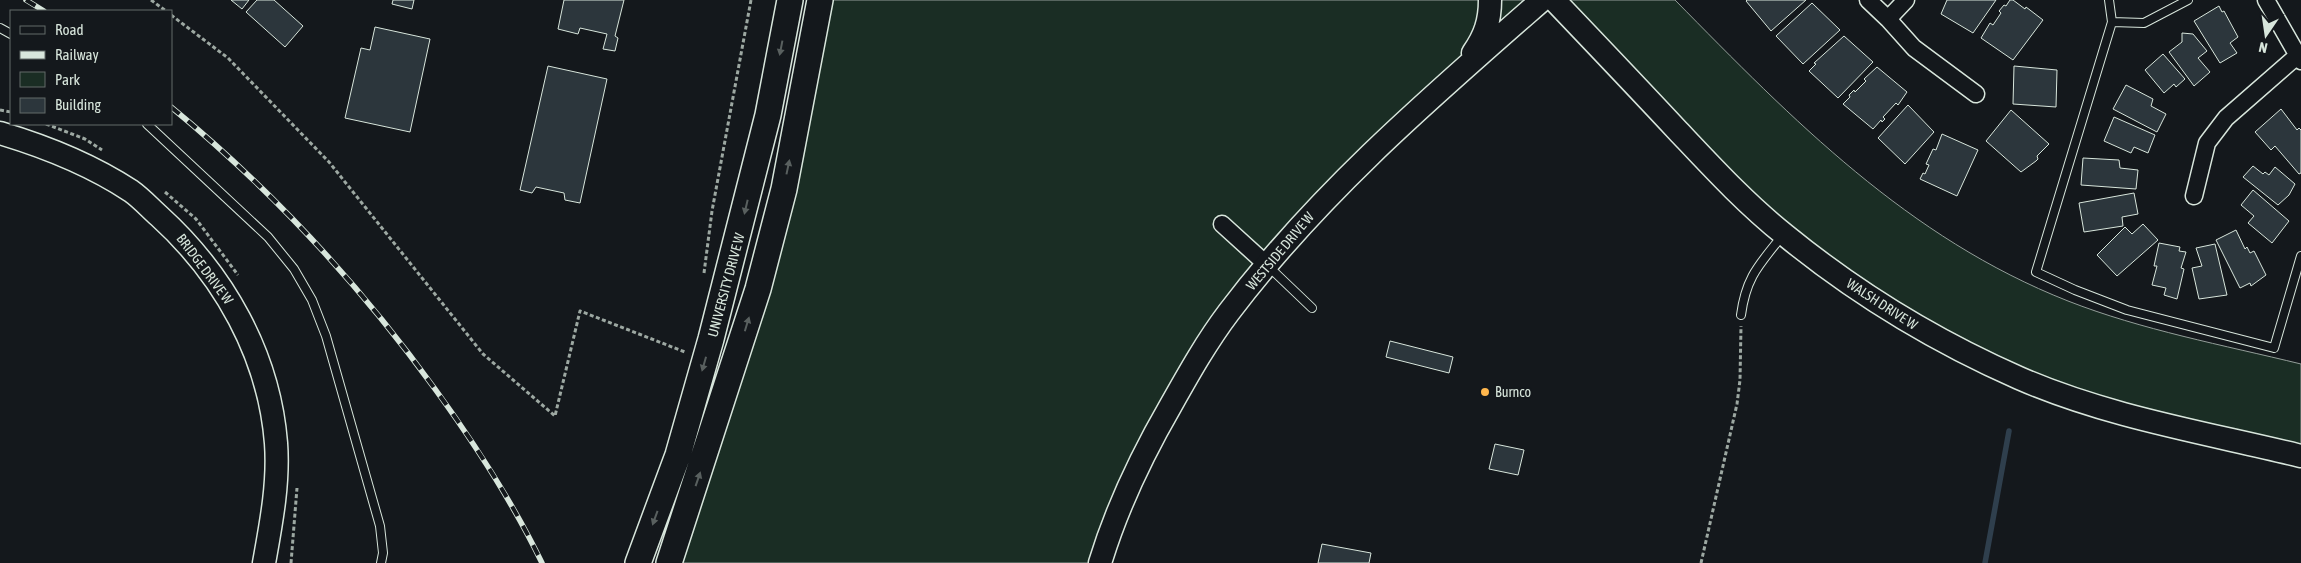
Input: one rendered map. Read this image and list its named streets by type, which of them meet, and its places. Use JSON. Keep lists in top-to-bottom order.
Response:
{
  "streets": {
    "main road": ["UNIVERSITY DRIVE W"],
    "street": ["WESTSIDE DRIVE W", "BRIDGE DRIVE W", "WALSH DRIVE W"]
  },
  "places": ["Burnco"],
  "legend": [
    "Road",
    "Railway",
    "Park",
    "Building"
  ],
  "north": "bottom"
}
